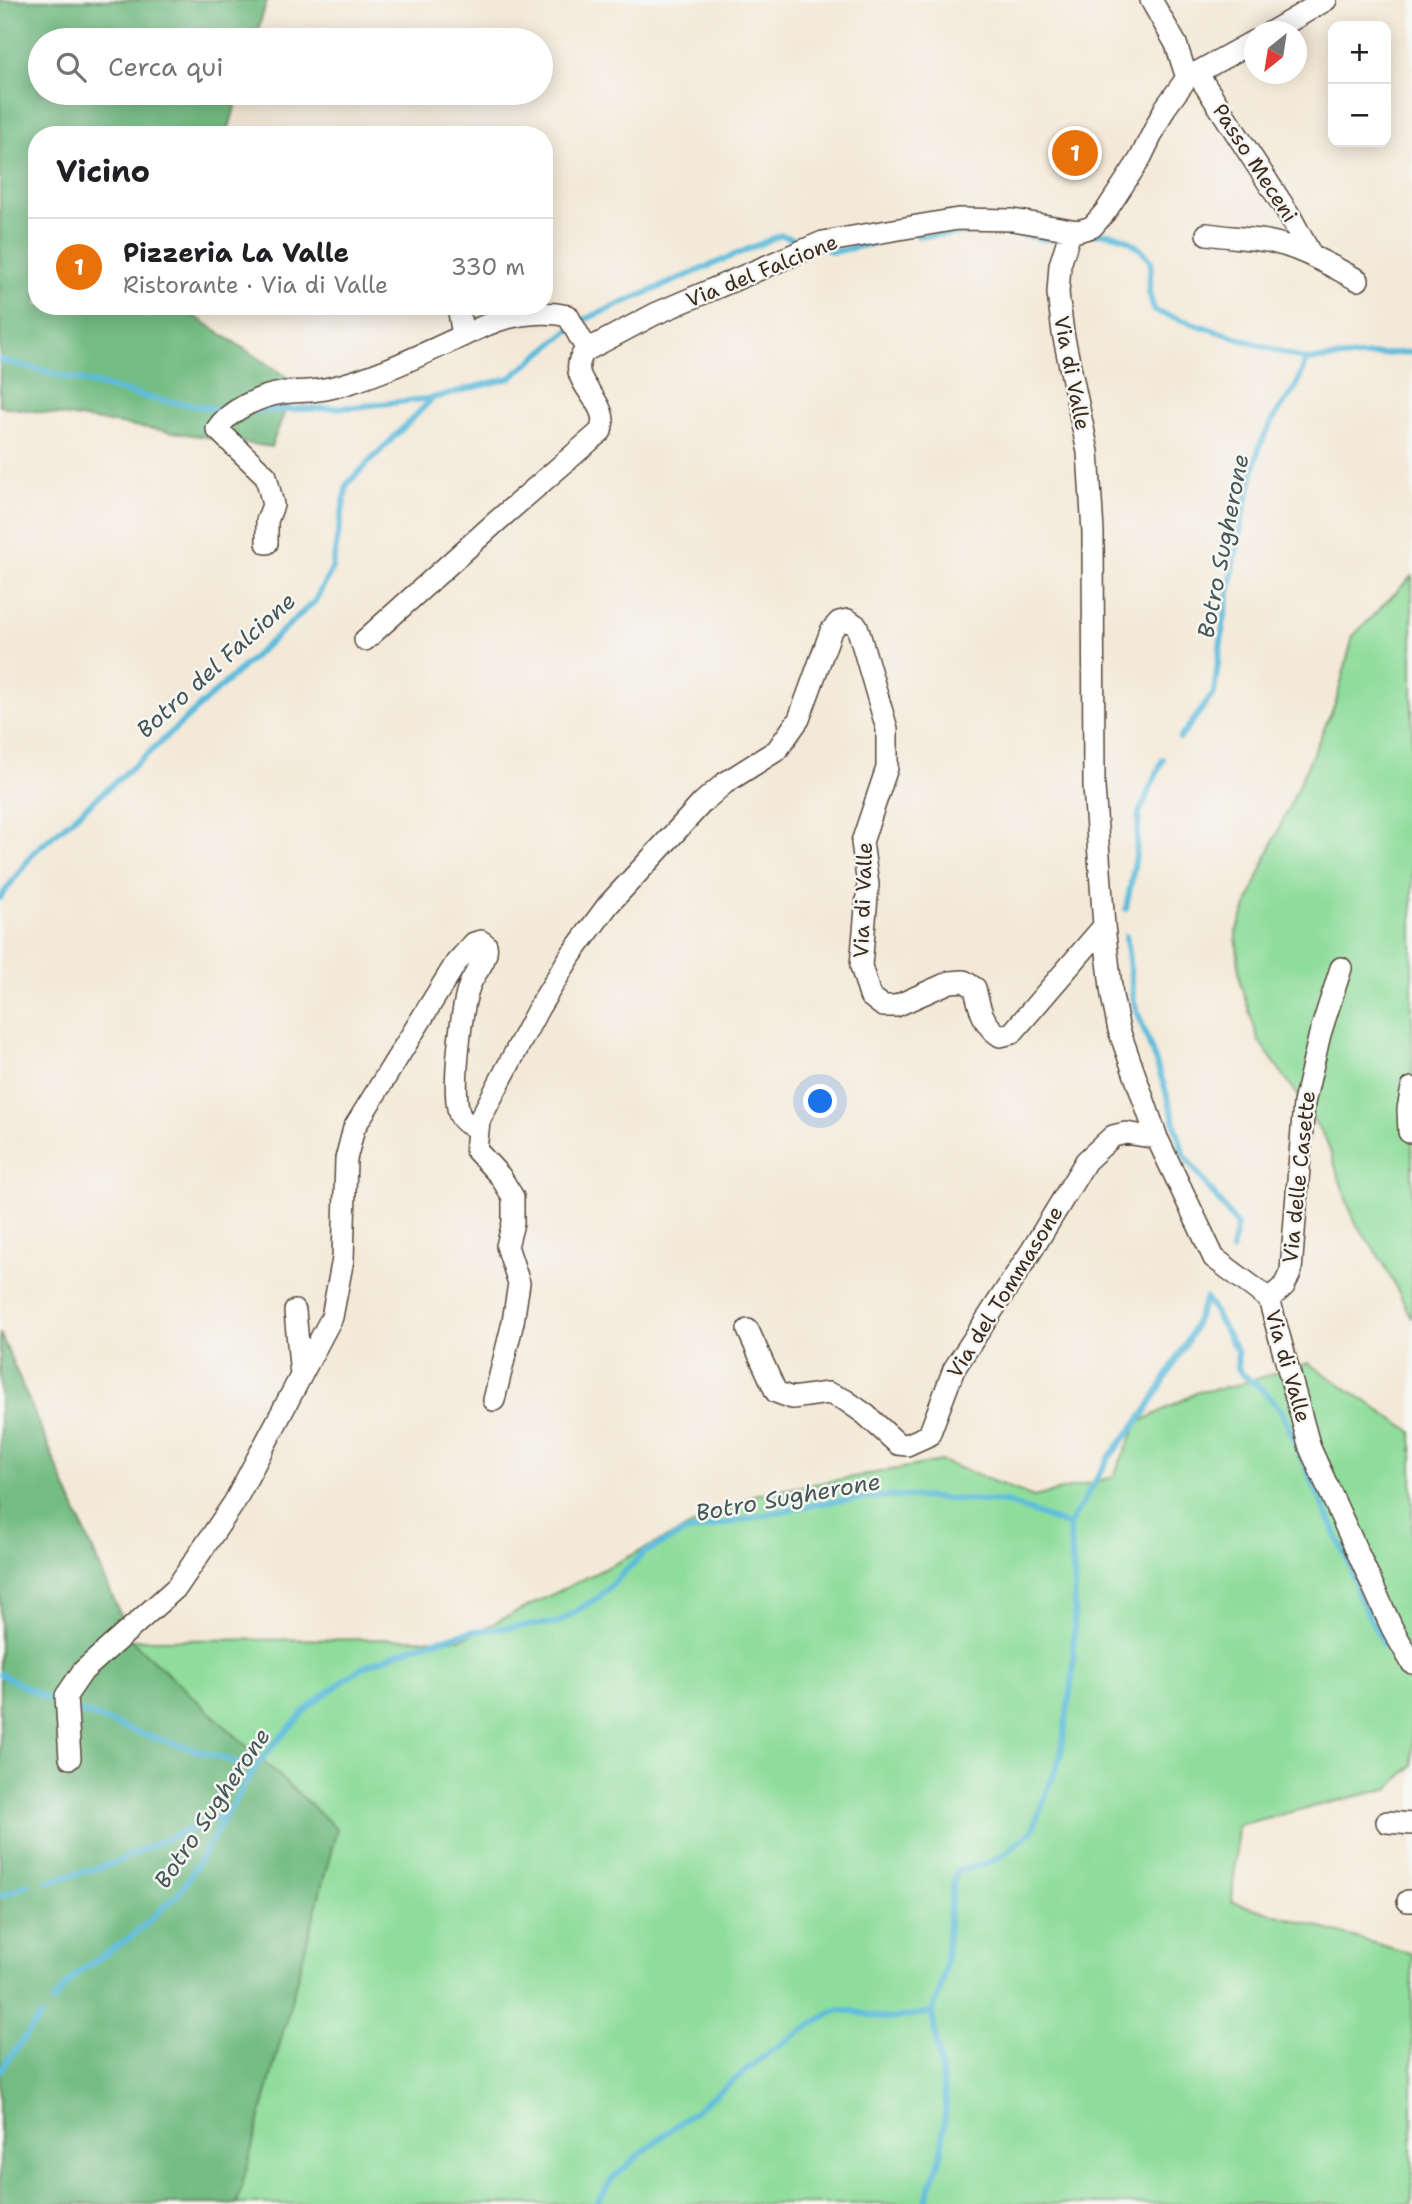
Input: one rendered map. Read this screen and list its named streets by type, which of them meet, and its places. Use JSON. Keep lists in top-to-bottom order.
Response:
{
  "streets": {
    "street": [
      "Passo Meceni",
      "Via del Falcione",
      "Via di Valle",
      "Via delle Casette",
      "Via del Tommasone"
    ]
  },
  "crossings": [
    ["Via del Falcione", "Via di Valle"],
    ["Via di Valle", "Via delle Casette"],
    ["Via di Valle", "Via del Tommasone"]
  ],
  "water": ["Botro Sugherone", "Botro del Falcione"],
  "north": "bottom left",
  "page": {
    "map_buttons": ["+", "−"],
    "search": "Cerca qui",
    "pins": "1",
    "heading": "Vicino",
    "list": [
      {
        "mark": "1",
        "name": "Pizzeria La Valle",
        "note": "Ristorante · Via di Valle",
        "value": "330 m"
      }
    ]
  }
}
